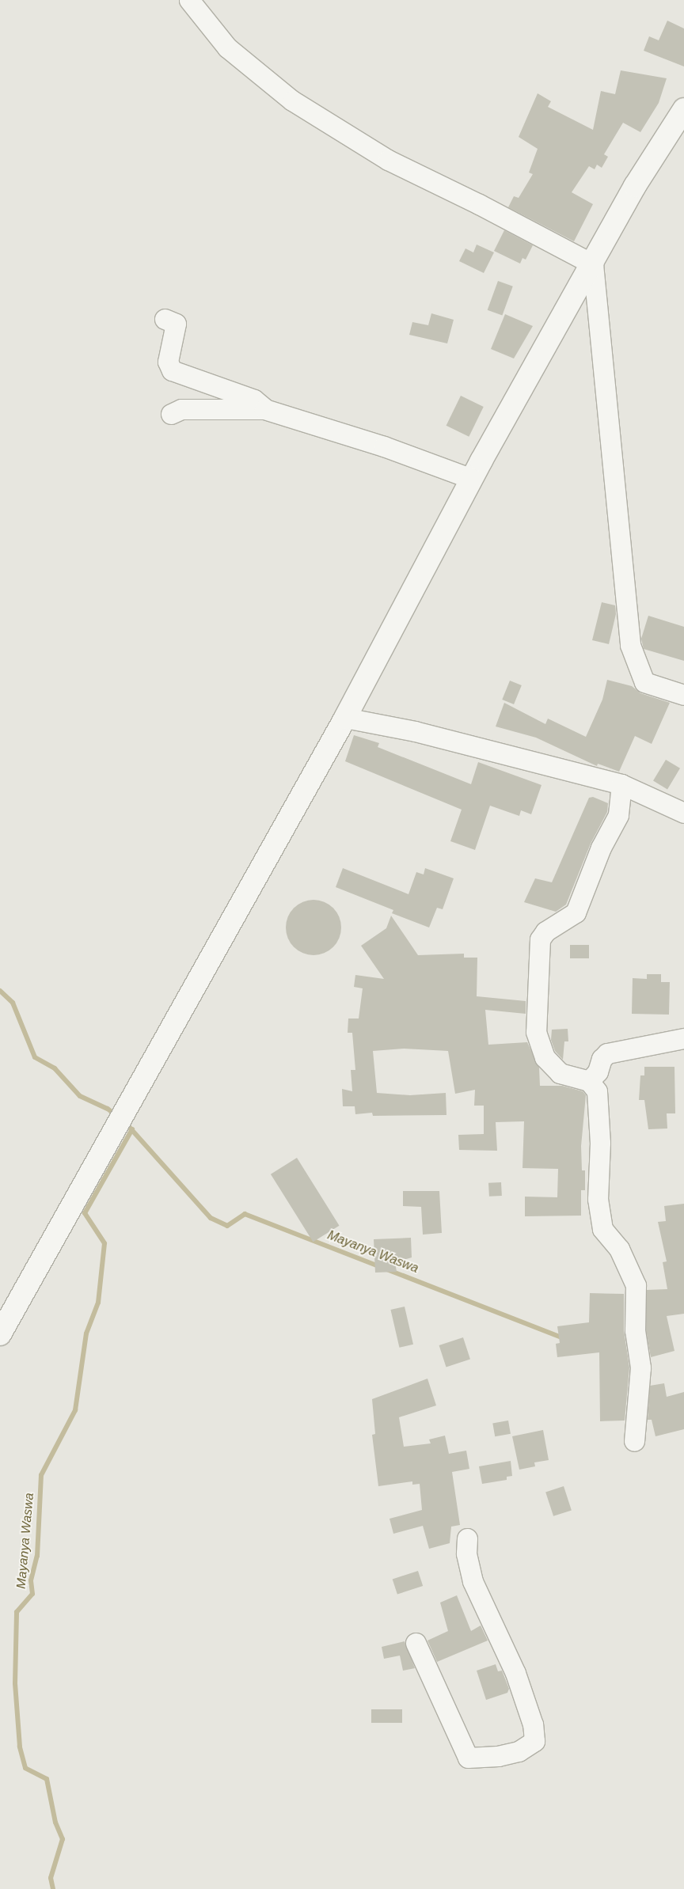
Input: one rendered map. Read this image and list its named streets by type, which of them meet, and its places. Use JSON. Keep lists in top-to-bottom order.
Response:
{
  "water": ["Mayanya Waswa"]
}
